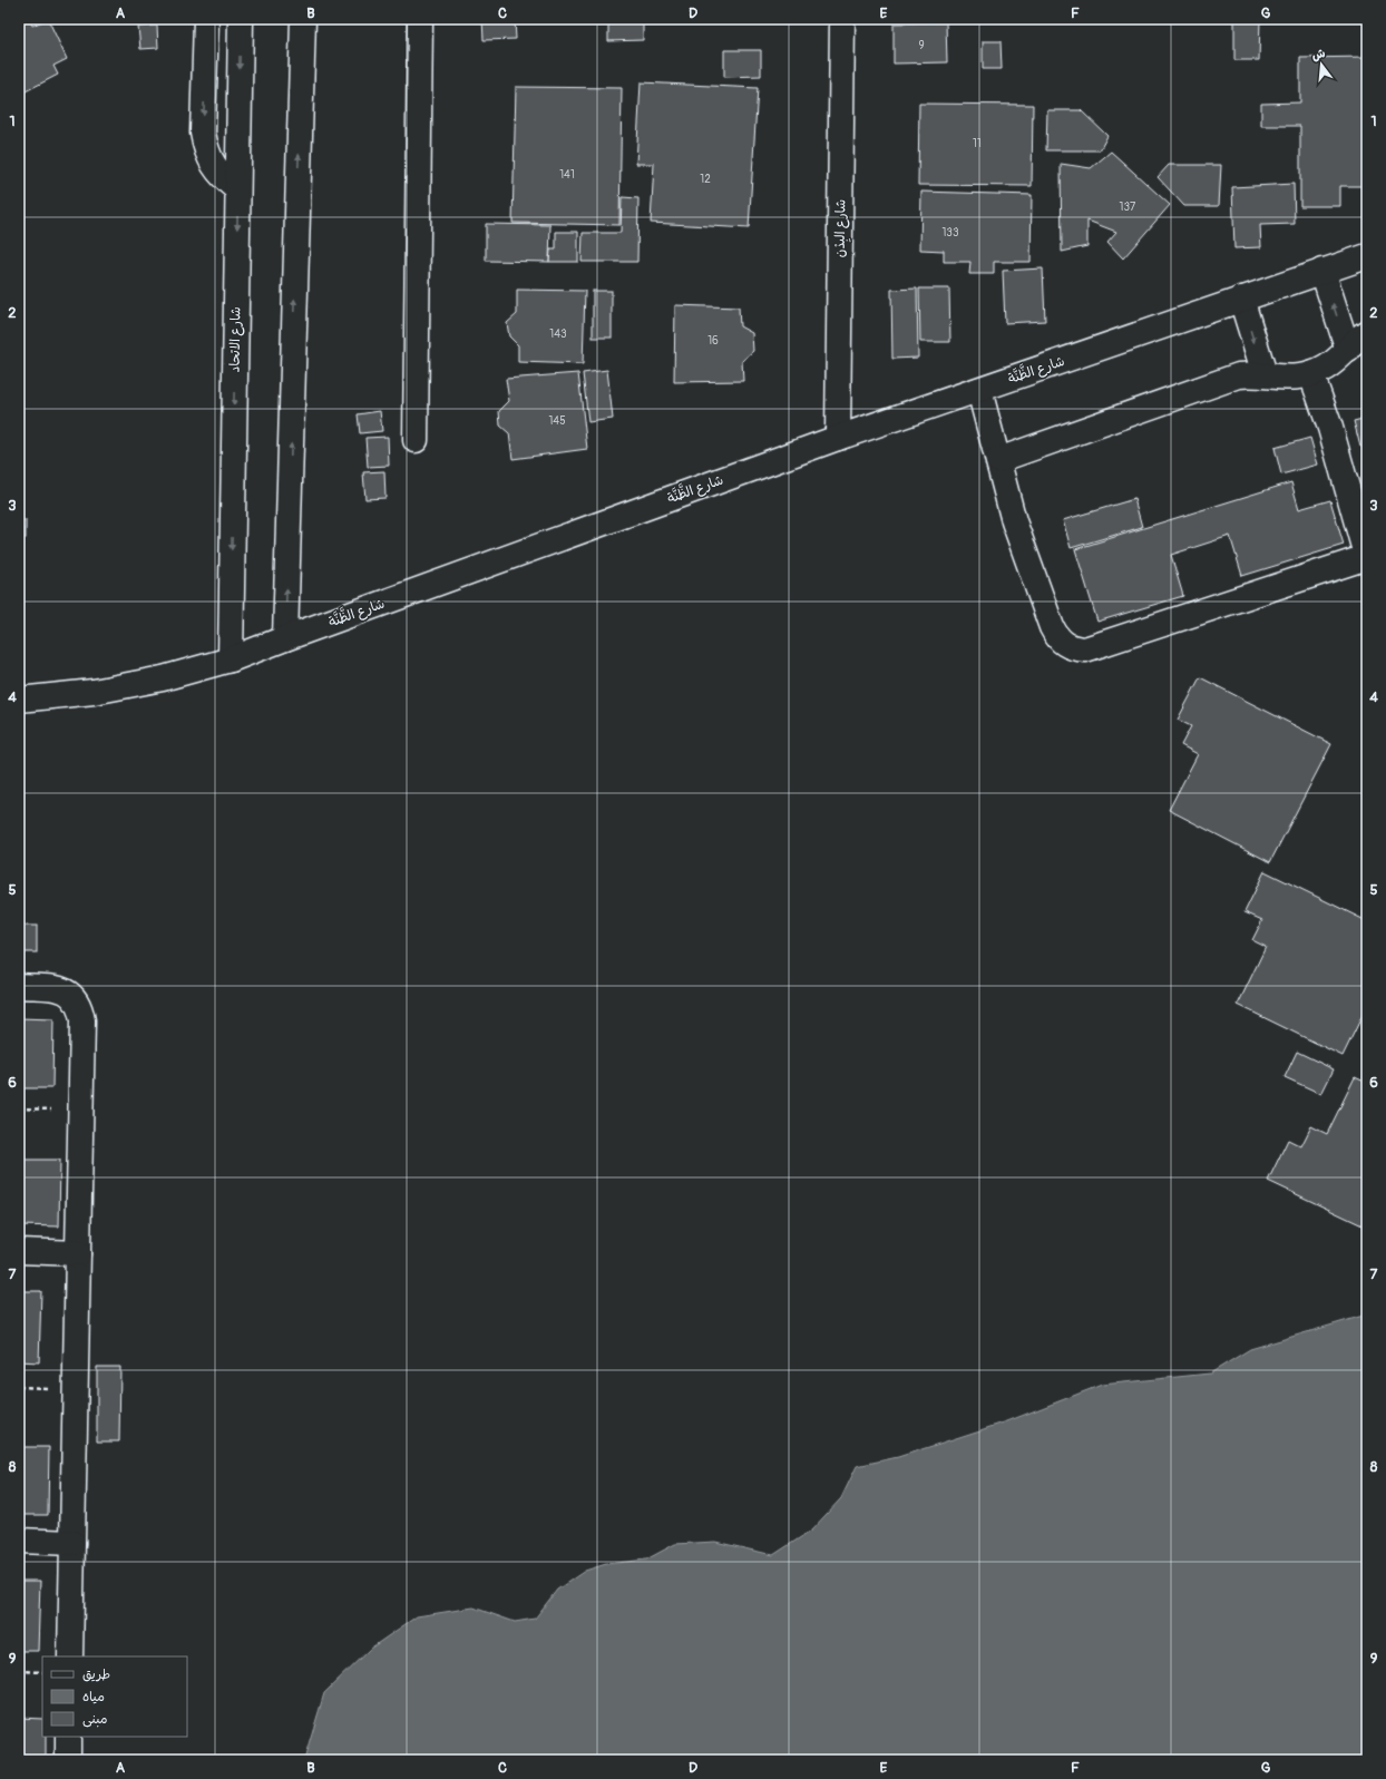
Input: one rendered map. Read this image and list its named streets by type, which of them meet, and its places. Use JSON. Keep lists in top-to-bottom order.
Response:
{
  "streets": {
    "street": ["شارع البِدْن", "شارع الاتحاد", "شارع الظَّنَّة"]
  },
  "crossings": [
    ["شارع البِدْن", "شارع الظَّنَّة"],
    ["شارع الاتحاد", "شارع الظَّنَّة"]
  ],
  "house_numbers": [
    "9",
    "11",
    "141",
    "12",
    "137",
    "133",
    "143",
    "16",
    "145"
  ],
  "legend": ["طريق", "مياه", "مبنى"],
  "north": "top",
  "grid": {
    "columns": [
      "A",
      "B",
      "C",
      "D",
      "E",
      "F",
      "G"
    ],
    "rows": [
      "1",
      "2",
      "3",
      "4",
      "5",
      "6",
      "7",
      "8",
      "9"
    ]
  }
}
